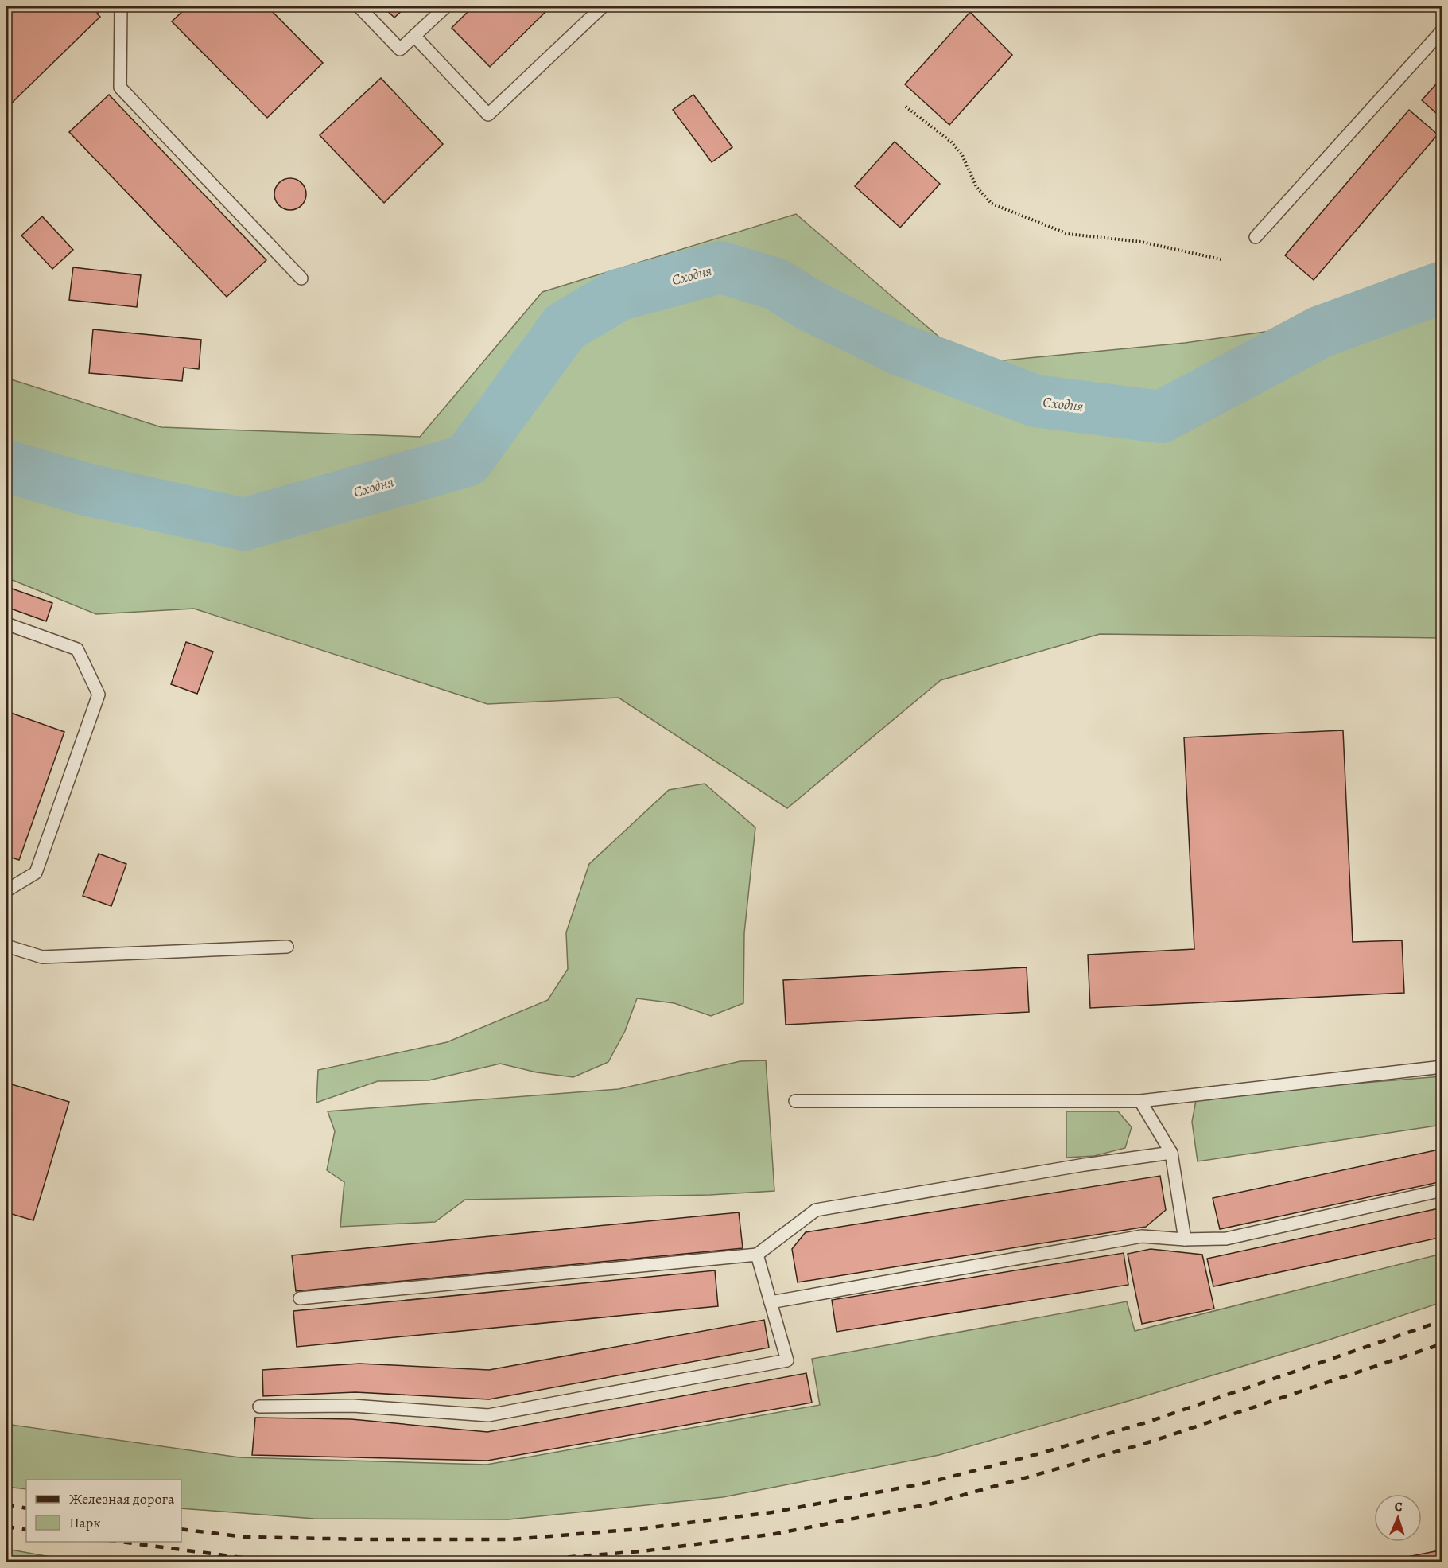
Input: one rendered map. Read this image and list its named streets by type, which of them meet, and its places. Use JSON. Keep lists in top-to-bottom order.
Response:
{
  "water": ["Сходня"],
  "legend": ["Железная дорога", "Парк"],
  "north": "top"
}
